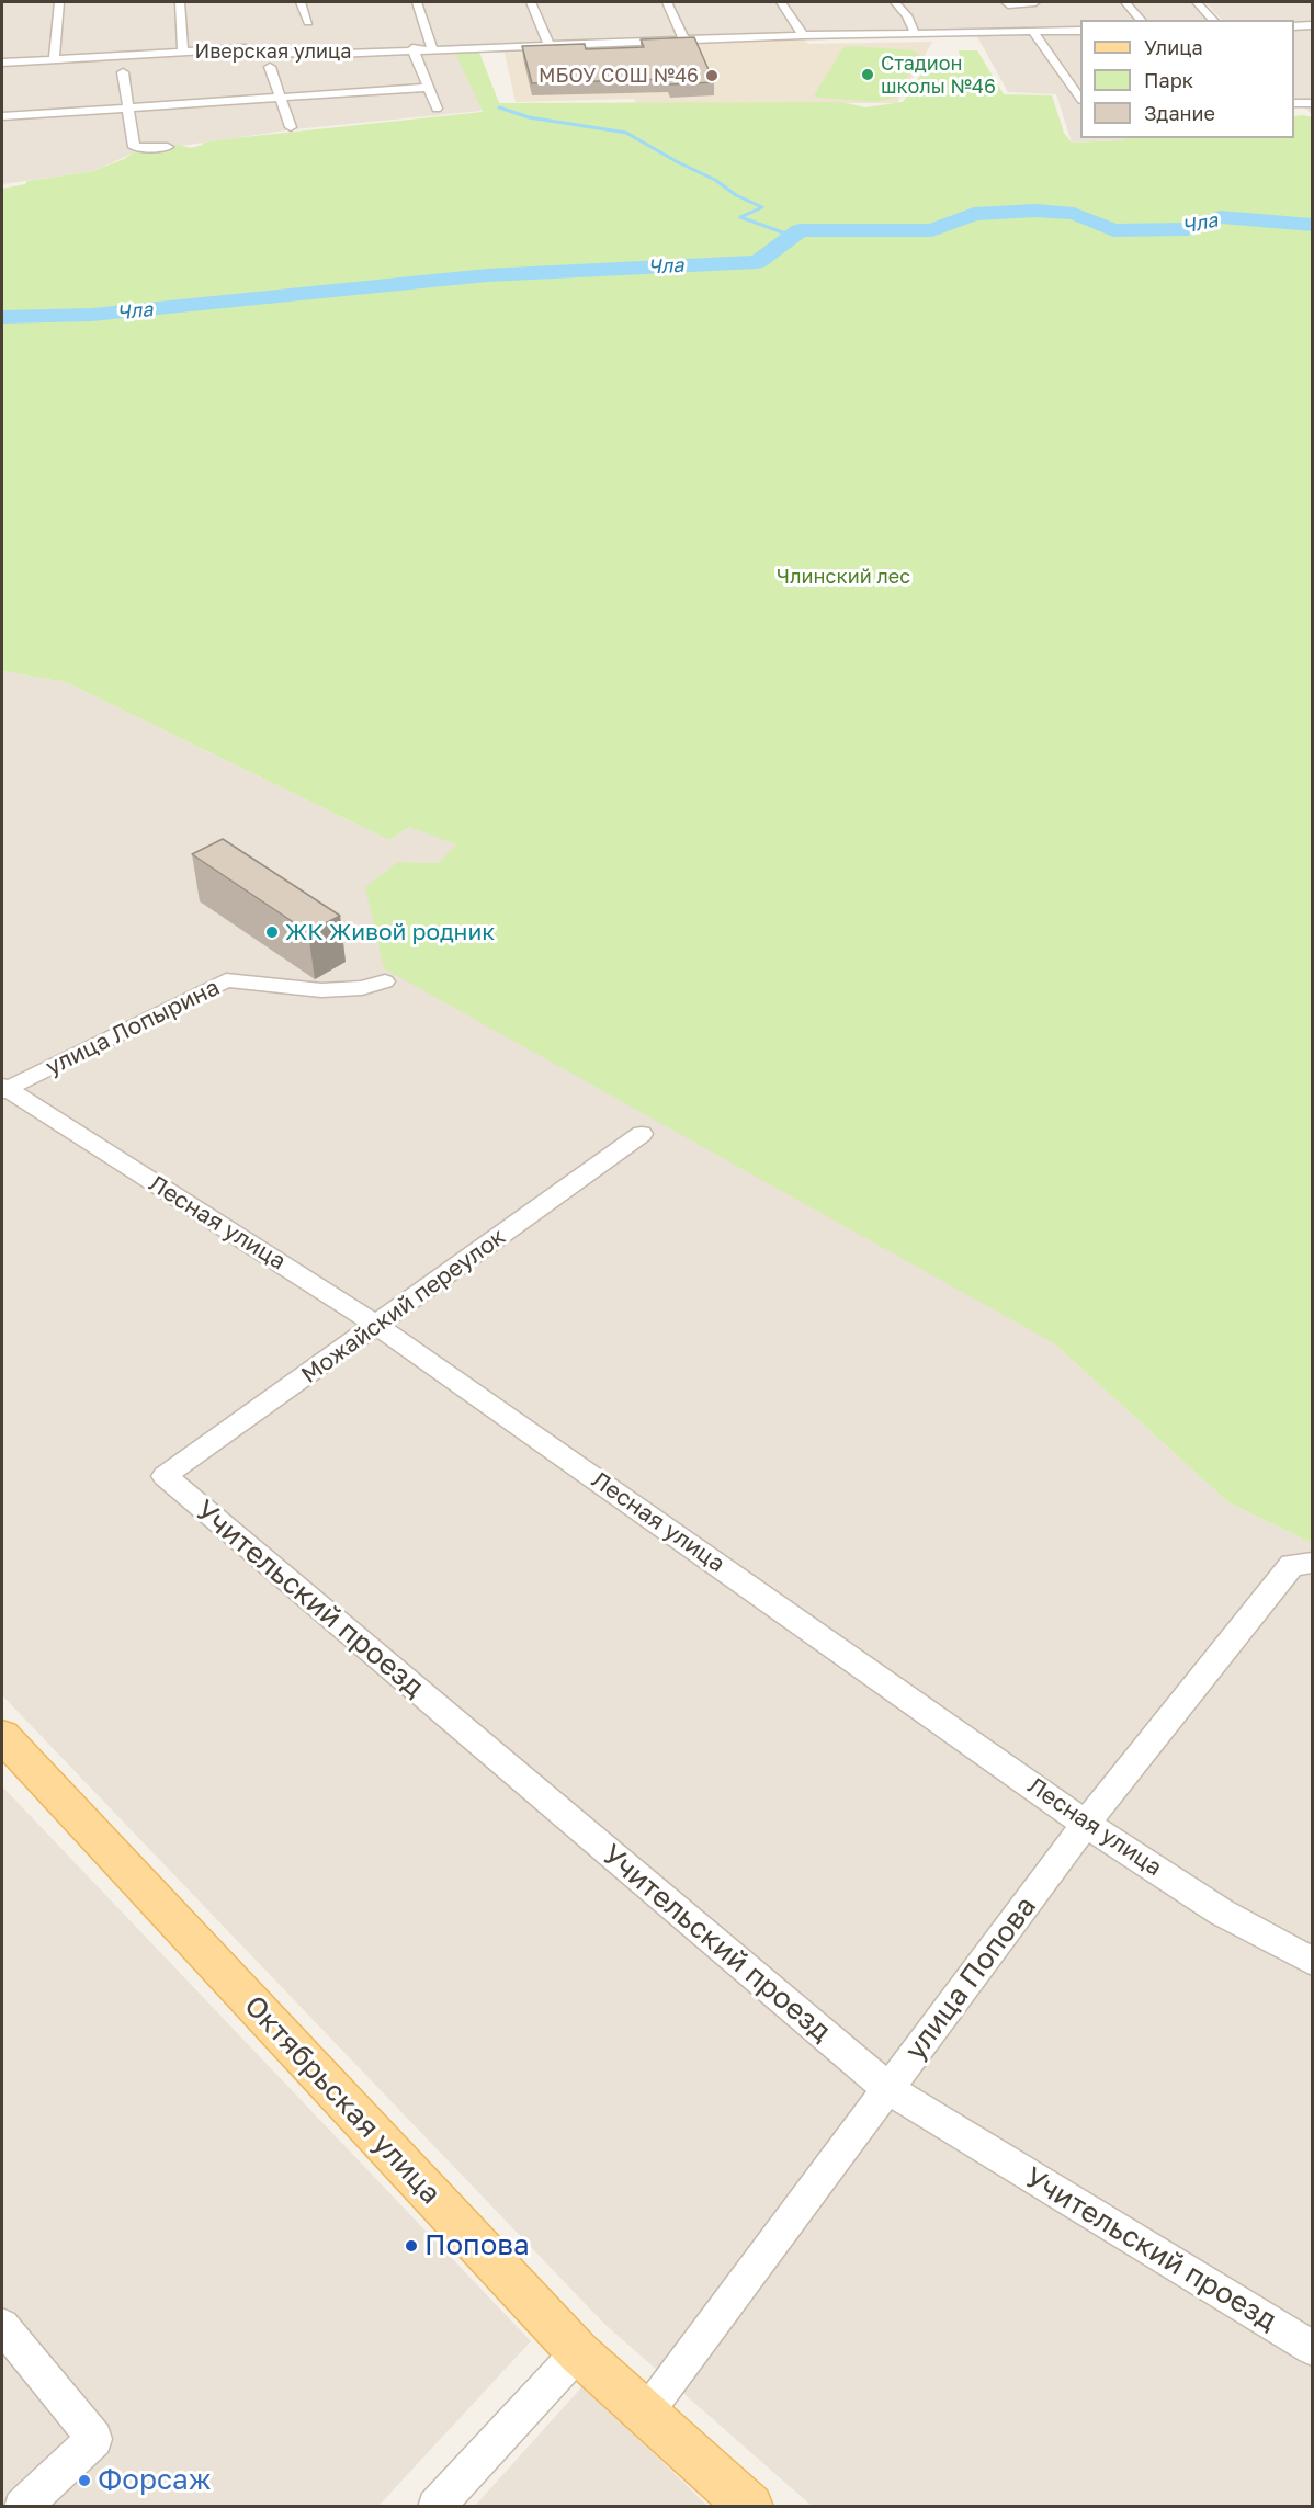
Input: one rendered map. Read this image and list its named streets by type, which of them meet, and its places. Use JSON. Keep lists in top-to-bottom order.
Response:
{
  "streets": {
    "main road": ["Октябрьская улица"],
    "street": [
      "Иверская улица",
      "улица Лопырина",
      "Лесная улица",
      "Можайский переулок",
      "Учительский проезд",
      "улица Попова"
    ]
  },
  "crossings": [
    ["улица Лопырина", "Лесная улица"],
    ["Лесная улица", "Можайский переулок"],
    ["Лесная улица", "улица Попова"],
    ["Можайский переулок", "Учительский проезд"],
    ["Учительский проезд", "улица Попова"],
    ["улица Попова", "Октябрьская улица"]
  ],
  "water": ["Чла"],
  "parks": ["Члинский лес"],
  "places": [
    "Стадион школы №46",
    "МБОУ СОШ №46",
    "ЖК Живой родник",
    "Попова",
    "Форсаж"
  ],
  "legend": ["Улица", "Парк", "Здание"]
}
